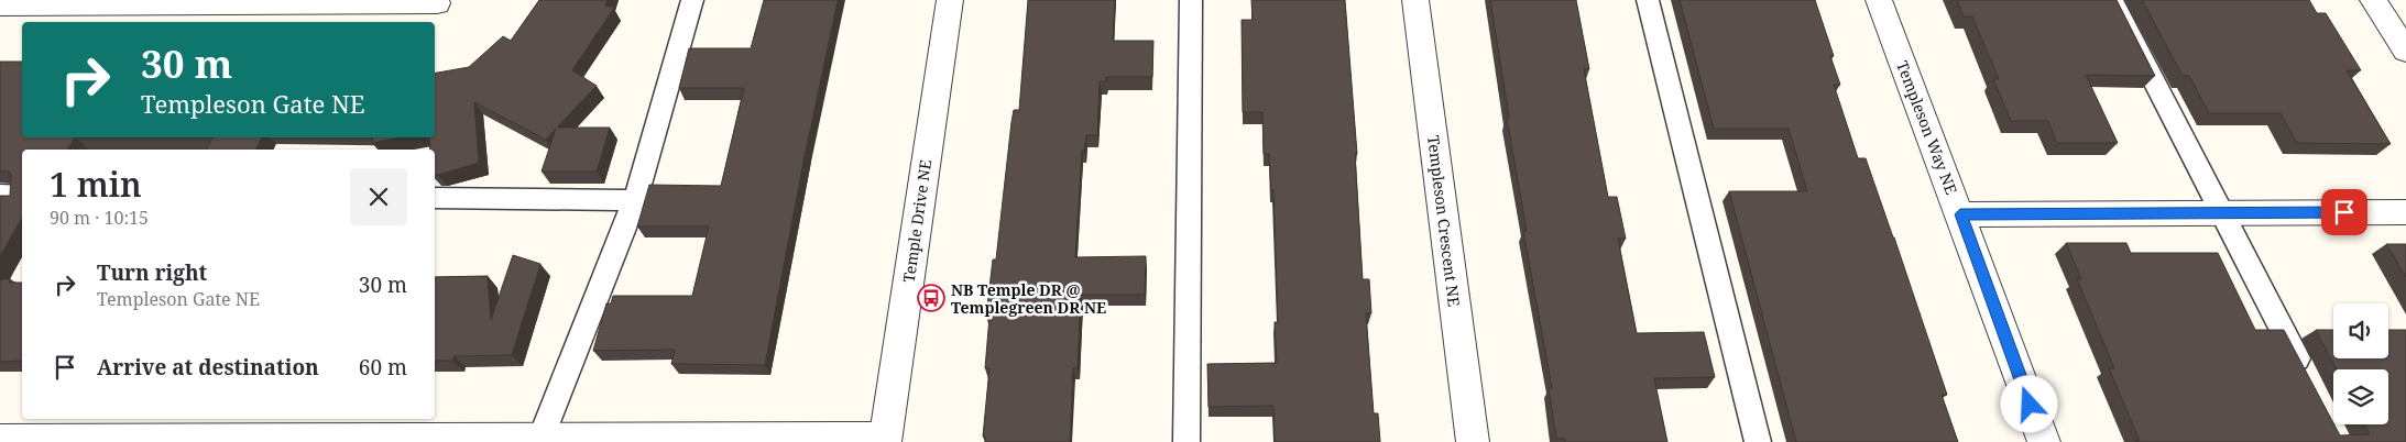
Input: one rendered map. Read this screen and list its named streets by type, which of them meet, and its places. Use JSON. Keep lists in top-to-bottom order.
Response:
{
  "streets": {
    "street": ["Templeson Way NE", "Temple Drive NE", "Templeson Crescent NE"]
  },
  "places": {
    "bus stop": ["NB Temple DR @ Templegreen DR NE"]
  },
  "page": {
    "turn": ["30 m", "Templeson Gate NE"],
    "heading": ["1 min", "90 m · 10:15"],
    "list": [
      {
        "name": "Turn right",
        "note": "Templeson Gate NE",
        "value": "30 m"
      },
      {
        "name": "Arrive at destination",
        "value": "60 m"
      }
    ]
  }
}
